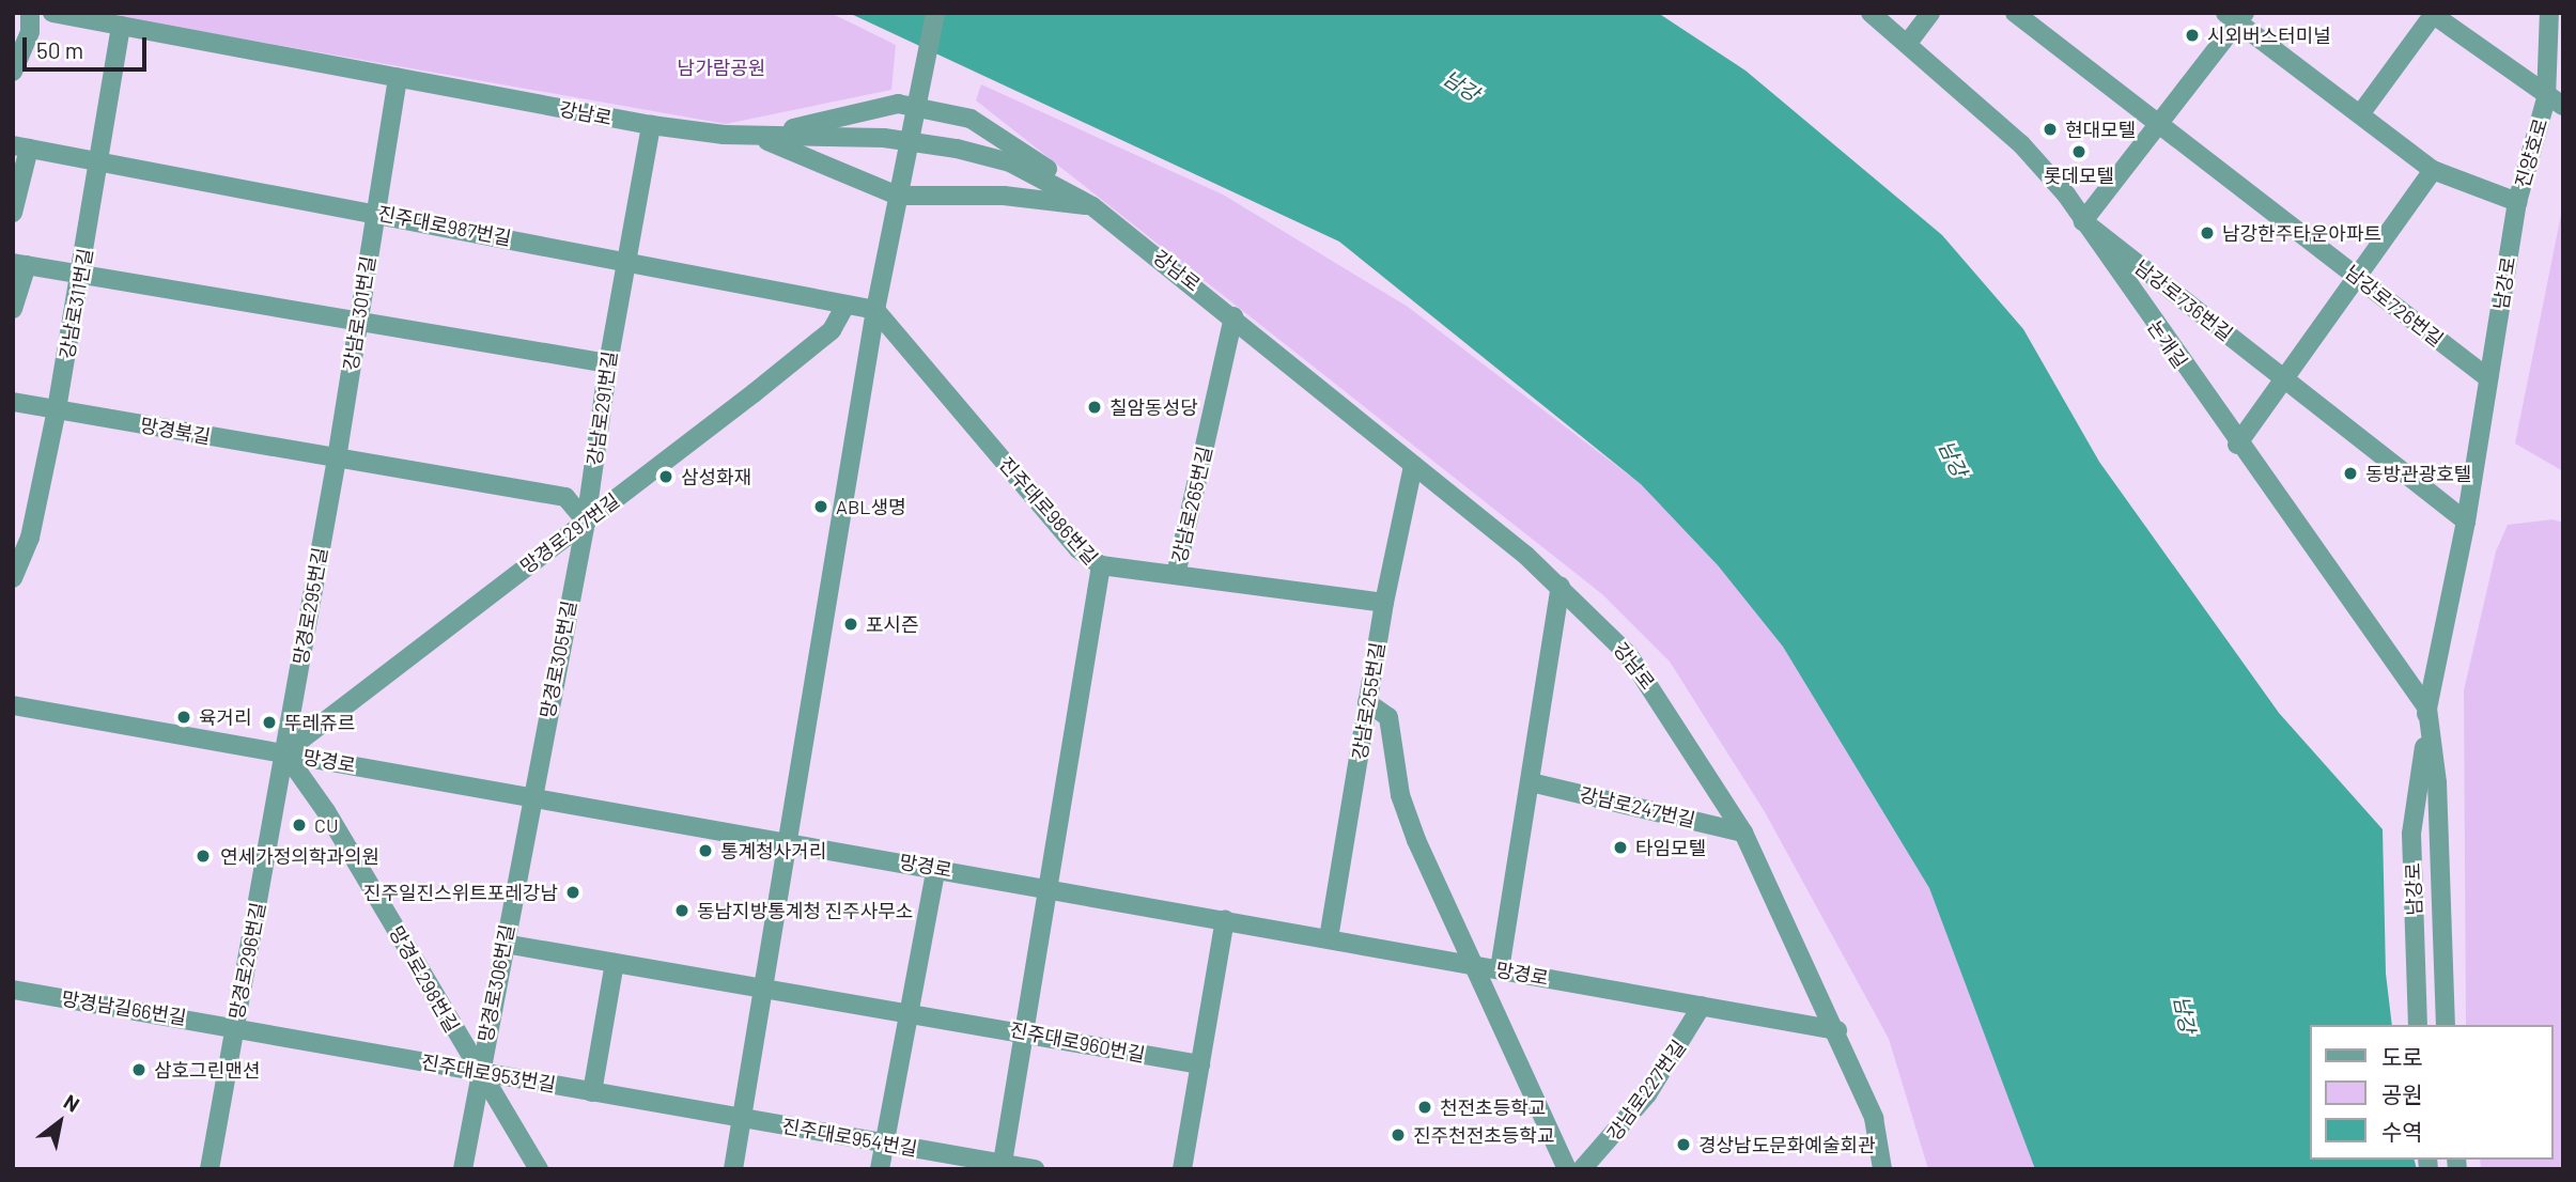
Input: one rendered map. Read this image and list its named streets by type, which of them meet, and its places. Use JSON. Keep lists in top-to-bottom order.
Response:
{
  "streets": {
    "street": [
      "강남로",
      "진양호로",
      "진주대로987번길",
      "남강로",
      "남강로736번길",
      "강남로311번길",
      "남강로726번길",
      "강남로301번길",
      "논개길",
      "강남로291번길",
      "망경북길",
      "강남로265번길",
      "진주대로986번길",
      "망경로297번길",
      "망경로295번길",
      "망경로305번길",
      "강남로255번길",
      "망경로",
      "강남로247번길",
      "망경로296번길",
      "망경로298번길",
      "망경로306번길",
      "망경남길66번길",
      "진주대로960번길",
      "진주대로953번길",
      "강남로227번길",
      "진주대로954번길"
    ]
  },
  "crossings": [
    ["강남로", "강남로311번길"],
    ["강남로", "강남로301번길"],
    ["강남로", "강남로291번길"],
    ["강남로", "강남로265번길"],
    ["강남로", "강남로255번길"],
    ["강남로", "망경로"],
    ["강남로", "강남로247번길"],
    ["진양호로", "남강로"],
    ["진주대로987번길", "강남로311번길"],
    ["진주대로987번길", "강남로301번길"],
    ["진주대로987번길", "강남로291번길"],
    ["진주대로987번길", "진주대로986번길"],
    ["진주대로987번길", "망경로297번길"],
    ["남강로", "남강로736번길"],
    ["남강로", "남강로726번길"],
    ["남강로", "논개길"],
    ["남강로736번길", "논개길"],
    ["강남로311번길", "망경북길"],
    ["강남로301번길", "망경북길"],
    ["강남로301번길", "망경로295번길"],
    ["강남로291번길", "망경로297번길"],
    ["강남로291번길", "망경로305번길"],
    ["망경북길", "망경로295번길"],
    ["강남로265번길", "강남로255번길"],
    ["진주대로986번길", "망경로"],
    ["진주대로986번길", "진주대로960번길"],
    ["진주대로986번길", "진주대로954번길"],
    ["망경로297번길", "망경로295번길"],
    ["망경로297번길", "망경로305번길"],
    ["망경로297번길", "망경로"],
    ["망경로297번길", "망경로296번길"],
    ["망경로297번길", "망경로298번길"],
    ["망경로295번길", "망경로"],
    ["망경로295번길", "망경로296번길"],
    ["망경로295번길", "망경로298번길"],
    ["망경로305번길", "망경로"],
    ["망경로305번길", "망경로306번길"],
    ["강남로255번길", "망경로"],
    ["망경로", "망경로296번길"],
    ["망경로", "망경로298번길"],
    ["망경로", "망경로306번길"],
    ["망경로", "강남로227번길"],
    ["망경로296번길", "망경로298번길"],
    ["망경로296번길", "망경남길66번길"],
    ["망경로296번길", "진주대로953번길"],
    ["망경로298번길", "망경로306번길"],
    ["망경로298번길", "진주대로953번길"],
    ["망경로306번길", "진주대로960번길"],
    ["망경로306번길", "진주대로953번길"],
    ["망경남길66번길", "진주대로953번길"],
    ["진주대로953번길", "진주대로954번길"]
  ],
  "water": ["남강"],
  "parks": ["남가람공원"],
  "places": [
    "시외버스터미널",
    "현대모텔",
    "롯데모텔",
    "남강한주타운아파트",
    "칠암동성당",
    "동방관광호텔",
    "삼성화재",
    "ABL생명",
    "포시즌",
    "육거리",
    "뚜레쥬르",
    "CU",
    "타임모텔",
    "통계청사거리",
    "연세가정의학과의원",
    "진주일진스위트포레강남",
    "동남지방통계청 진주사무소",
    "삼호그린맨션",
    "천전초등학교",
    "진주천전초등학교",
    "경상남도문화예술회관"
  ],
  "legend": ["도로", "공원", "수역"],
  "scale_bar": "50 m",
  "north": "top right"
}
